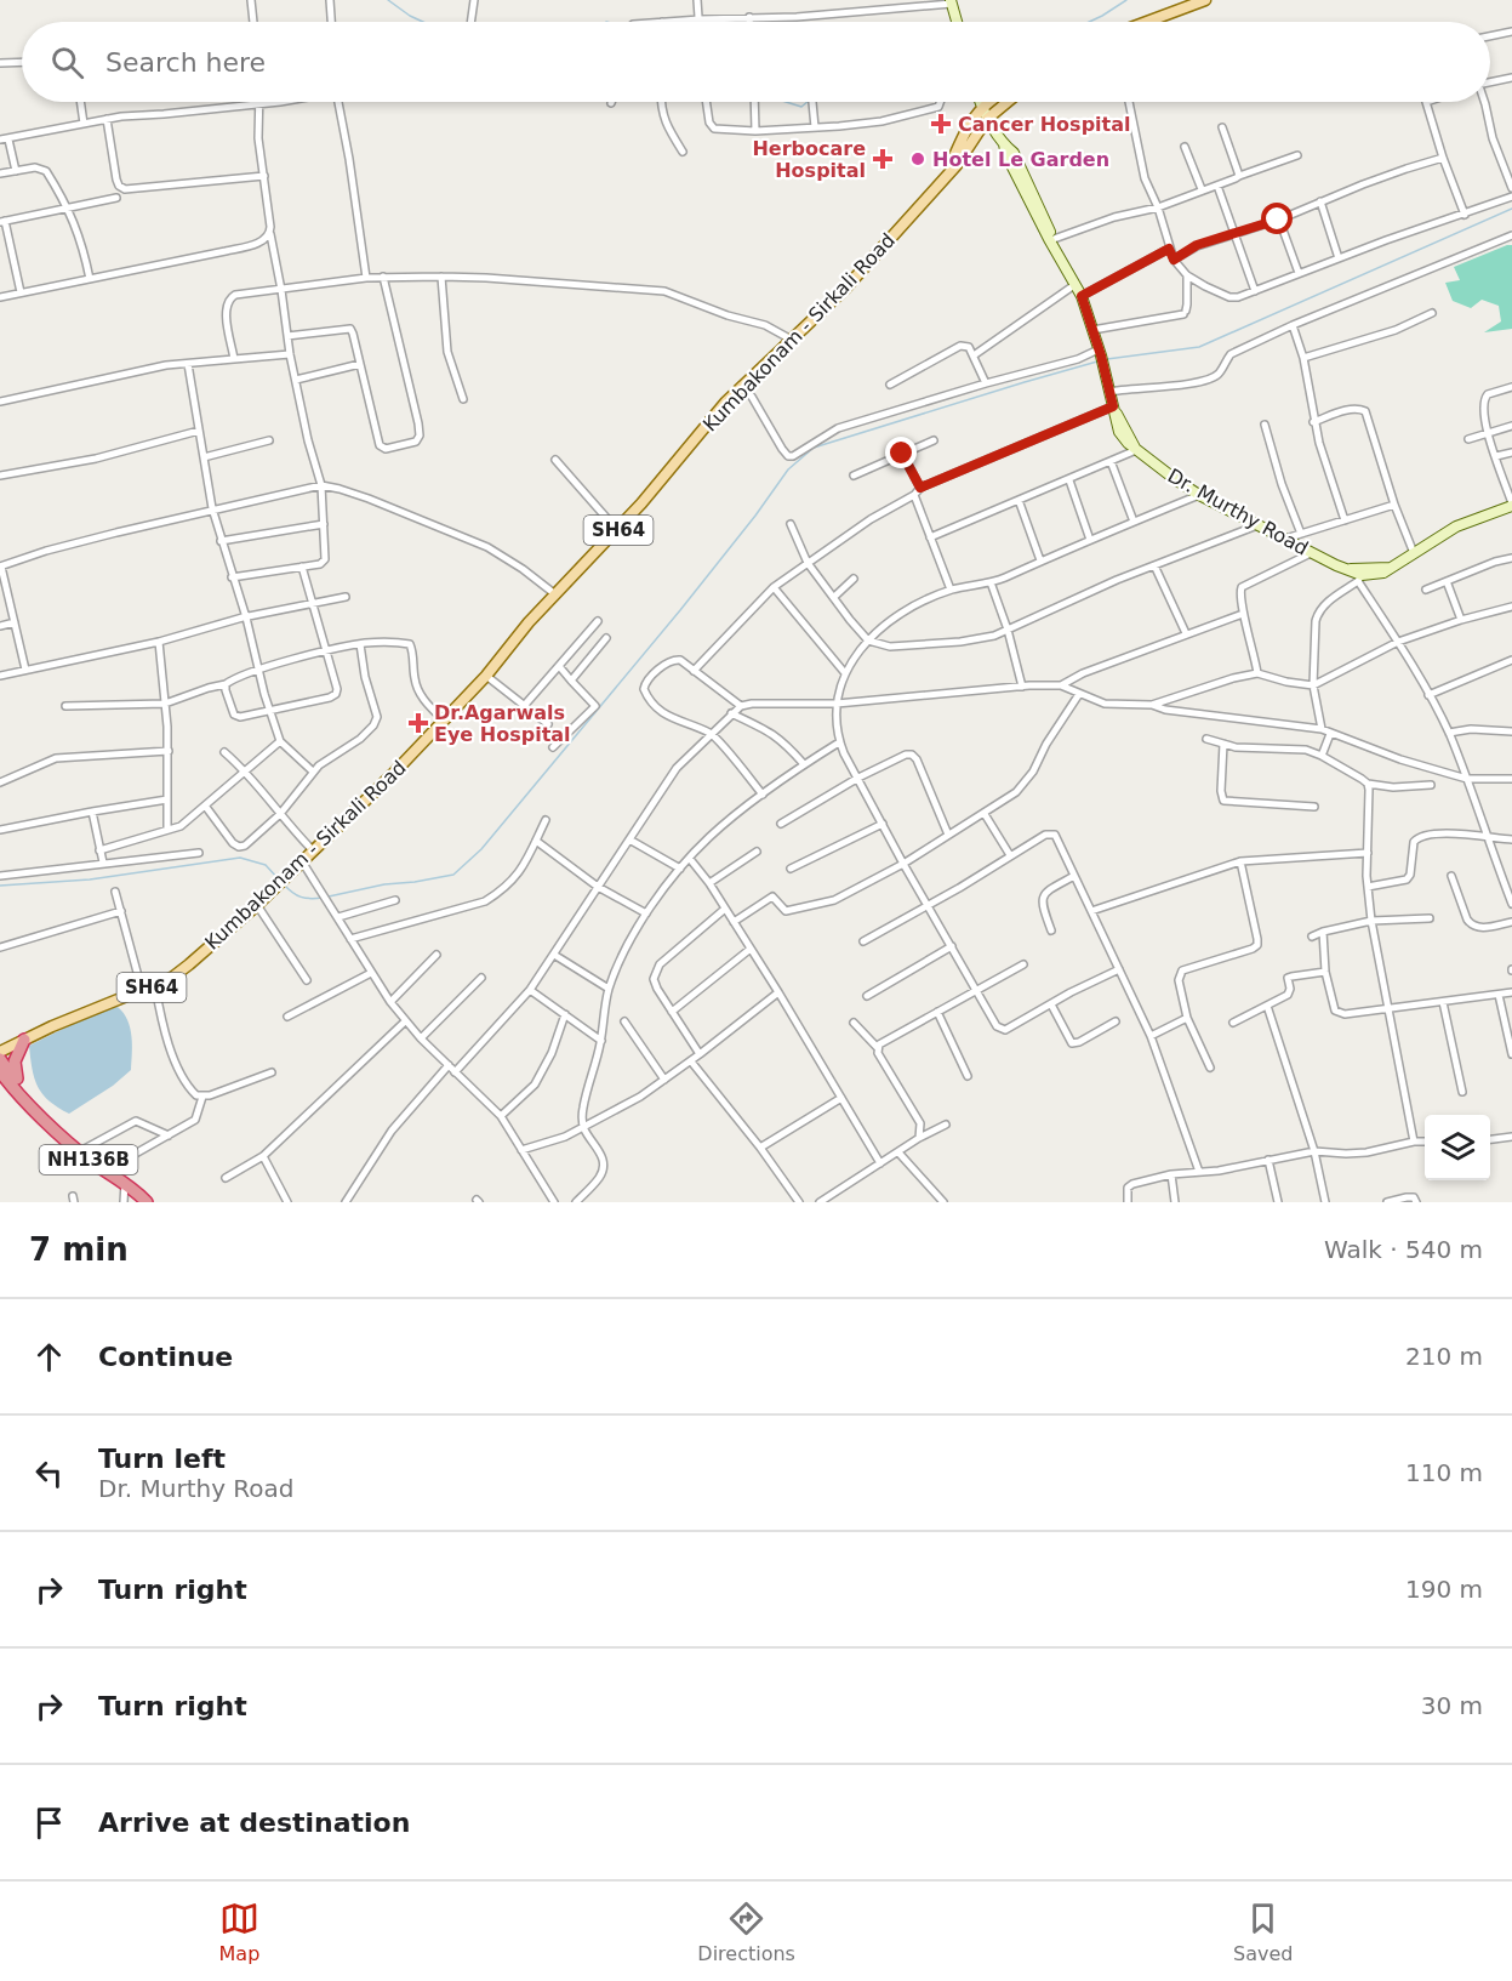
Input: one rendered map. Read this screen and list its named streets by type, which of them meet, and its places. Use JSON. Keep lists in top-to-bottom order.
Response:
{
  "streets": {
    "highway": ["NH136B"],
    "main road": ["Kumbakonam - Sirkali Road", "Dr. Murthy Road", "SH64"]
  },
  "crossings": [
    ["Kumbakonam - Sirkali Road", "Dr. Murthy Road"]
  ],
  "places": {
    "health": ["Cancer Hospital", "Herbocare Hospital", "Dr.Agarwals Eye Hospital"],
    "other": ["Hotel Le Garden"]
  },
  "page": {
    "search": "Search here",
    "heading": ["7 min", "Walk · 540 m"],
    "list": [
      ["Continue", "210 m"],
      ["Turn left", "Dr. Murthy Road", "110 m"],
      ["Turn right", "190 m"],
      ["Turn right", "30 m"],
      "Arrive at destination"
    ],
    "nav": ["Map", "Directions", "Saved"]
  }
}
